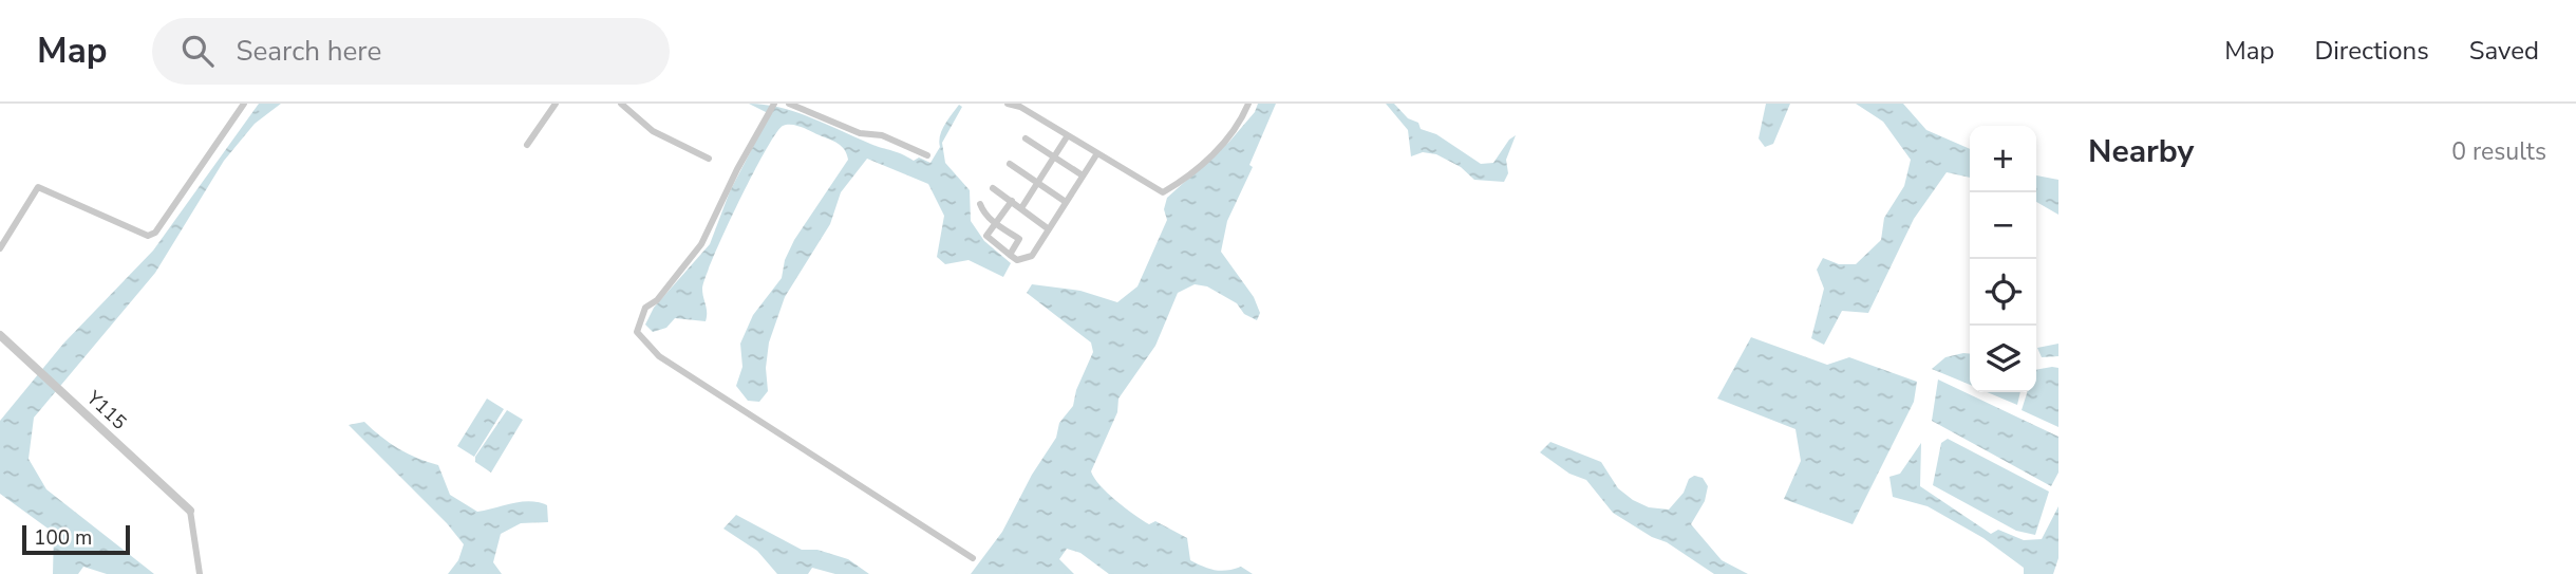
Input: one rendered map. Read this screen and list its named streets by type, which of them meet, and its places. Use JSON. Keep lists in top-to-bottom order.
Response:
{
  "streets": {
    "street": ["Y115"]
  },
  "scale_bar": "100 m",
  "page": {
    "header": "Map",
    "search": "Search here",
    "nav": ["Map", "Directions", "Saved"],
    "heading": ["Nearby", "0 results"],
    "map_buttons": ["+", "−"],
    "scale": "100 m"
  }
}
